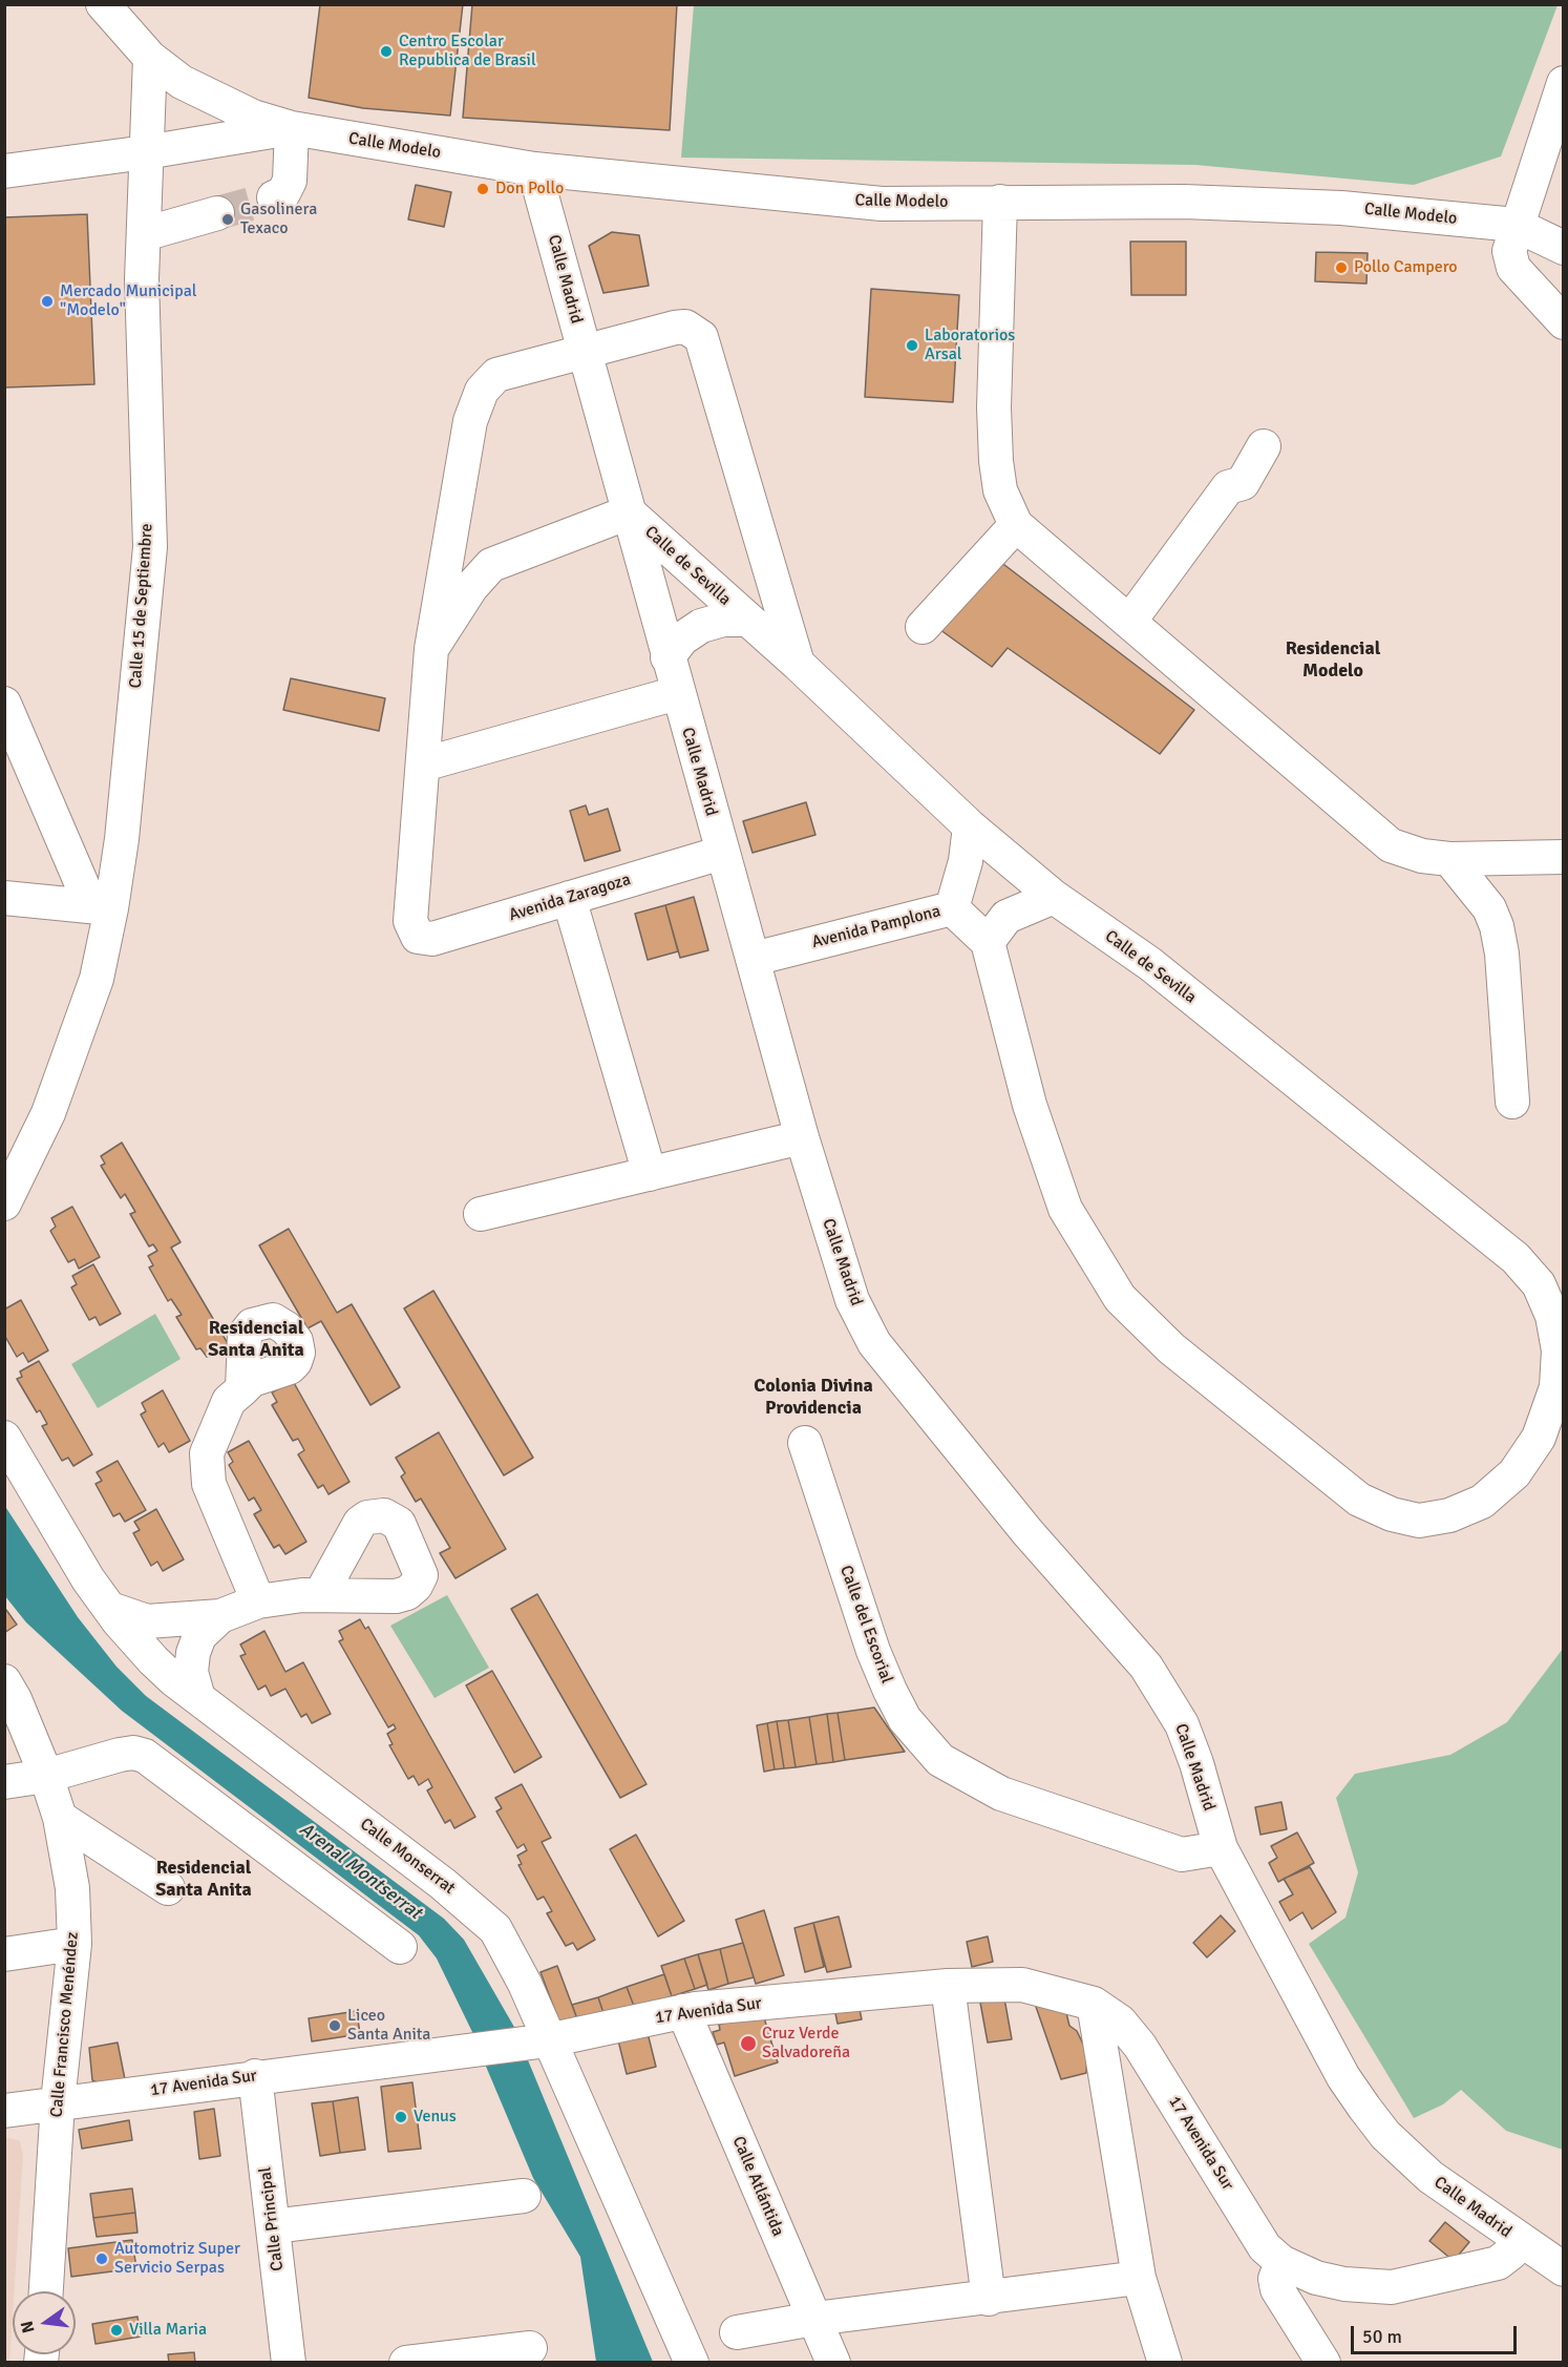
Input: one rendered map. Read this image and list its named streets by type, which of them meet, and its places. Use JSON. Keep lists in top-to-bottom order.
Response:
{
  "streets": {
    "street": [
      "Calle Modelo",
      "Calle Madrid",
      "Calle de Sevilla",
      "Calle 15 de Septiembre",
      "Avenida Zaragoza",
      "Avenida Pamplona",
      "Calle del Escorial",
      "Calle Monserrat",
      "17 Avenida Sur",
      "Calle Francisco Menéndez",
      "Calle Atlántida",
      "Calle Principal"
    ]
  },
  "crossings": [
    ["Calle Modelo", "Calle Madrid"],
    ["Calle Modelo", "Calle 15 de Septiembre"],
    ["Calle Madrid", "Calle de Sevilla"],
    ["Calle Madrid", "Avenida Zaragoza"],
    ["Calle Madrid", "Avenida Pamplona"],
    ["Calle Madrid", "Calle del Escorial"],
    ["Calle de Sevilla", "Avenida Pamplona"],
    ["Calle Monserrat", "17 Avenida Sur"],
    ["17 Avenida Sur", "Calle Francisco Menéndez"],
    ["17 Avenida Sur", "Calle Atlántida"],
    ["17 Avenida Sur", "Calle Principal"]
  ],
  "districts": [
    "Residencial Modelo",
    "Residencial Santa Anita",
    "Colonia Divina Providencia",
    "Residencial Santa Anita"
  ],
  "water": ["Arenal Montserrat"],
  "places": [
    "Centro Escolar Republica de Brasil",
    "Don Pollo",
    "Gasolinera Texaco",
    "Pollo Campero",
    "Mercado Municipal \"Modelo\"",
    "Laboratorios Arsal",
    "Liceo Santa Anita",
    "Cruz Verde Salvadoreña",
    "Venus",
    "Automotriz Super Servicio Serpas",
    "Villa Maria"
  ],
  "scale_bar": "50 m",
  "north": "left"
}
